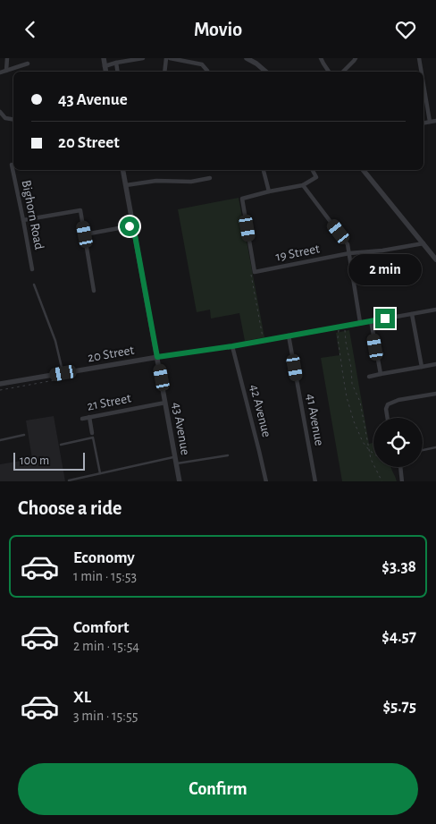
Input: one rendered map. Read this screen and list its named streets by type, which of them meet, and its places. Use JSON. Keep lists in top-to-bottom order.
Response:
{
  "streets": {
    "street": [
      "Bighorn Road",
      "19 Street",
      "20 Street",
      "21 Street",
      "42 Avenue",
      "41 Avenue",
      "43 Avenue"
    ]
  },
  "crossings": [
    ["20 Street", "42 Avenue"],
    ["20 Street", "41 Avenue"],
    ["20 Street", "43 Avenue"],
    ["21 Street", "43 Avenue"]
  ],
  "scale_bar": "100 m",
  "page": {
    "header": "Movio",
    "banner": ["43 Avenue", "20 Street"],
    "bubble": "2 min",
    "scale": "100 m",
    "heading": "Choose a ride",
    "list": [
      {
        "name": "Economy",
        "note": "1 min · 15:53",
        "value": "$3.38"
      },
      {
        "name": "Comfort",
        "note": "2 min · 15:54",
        "value": "$4.57"
      },
      {
        "name": "XL",
        "note": "3 min · 15:55",
        "value": "$5.75"
      }
    ],
    "buttons": "Confirm"
  }
}
